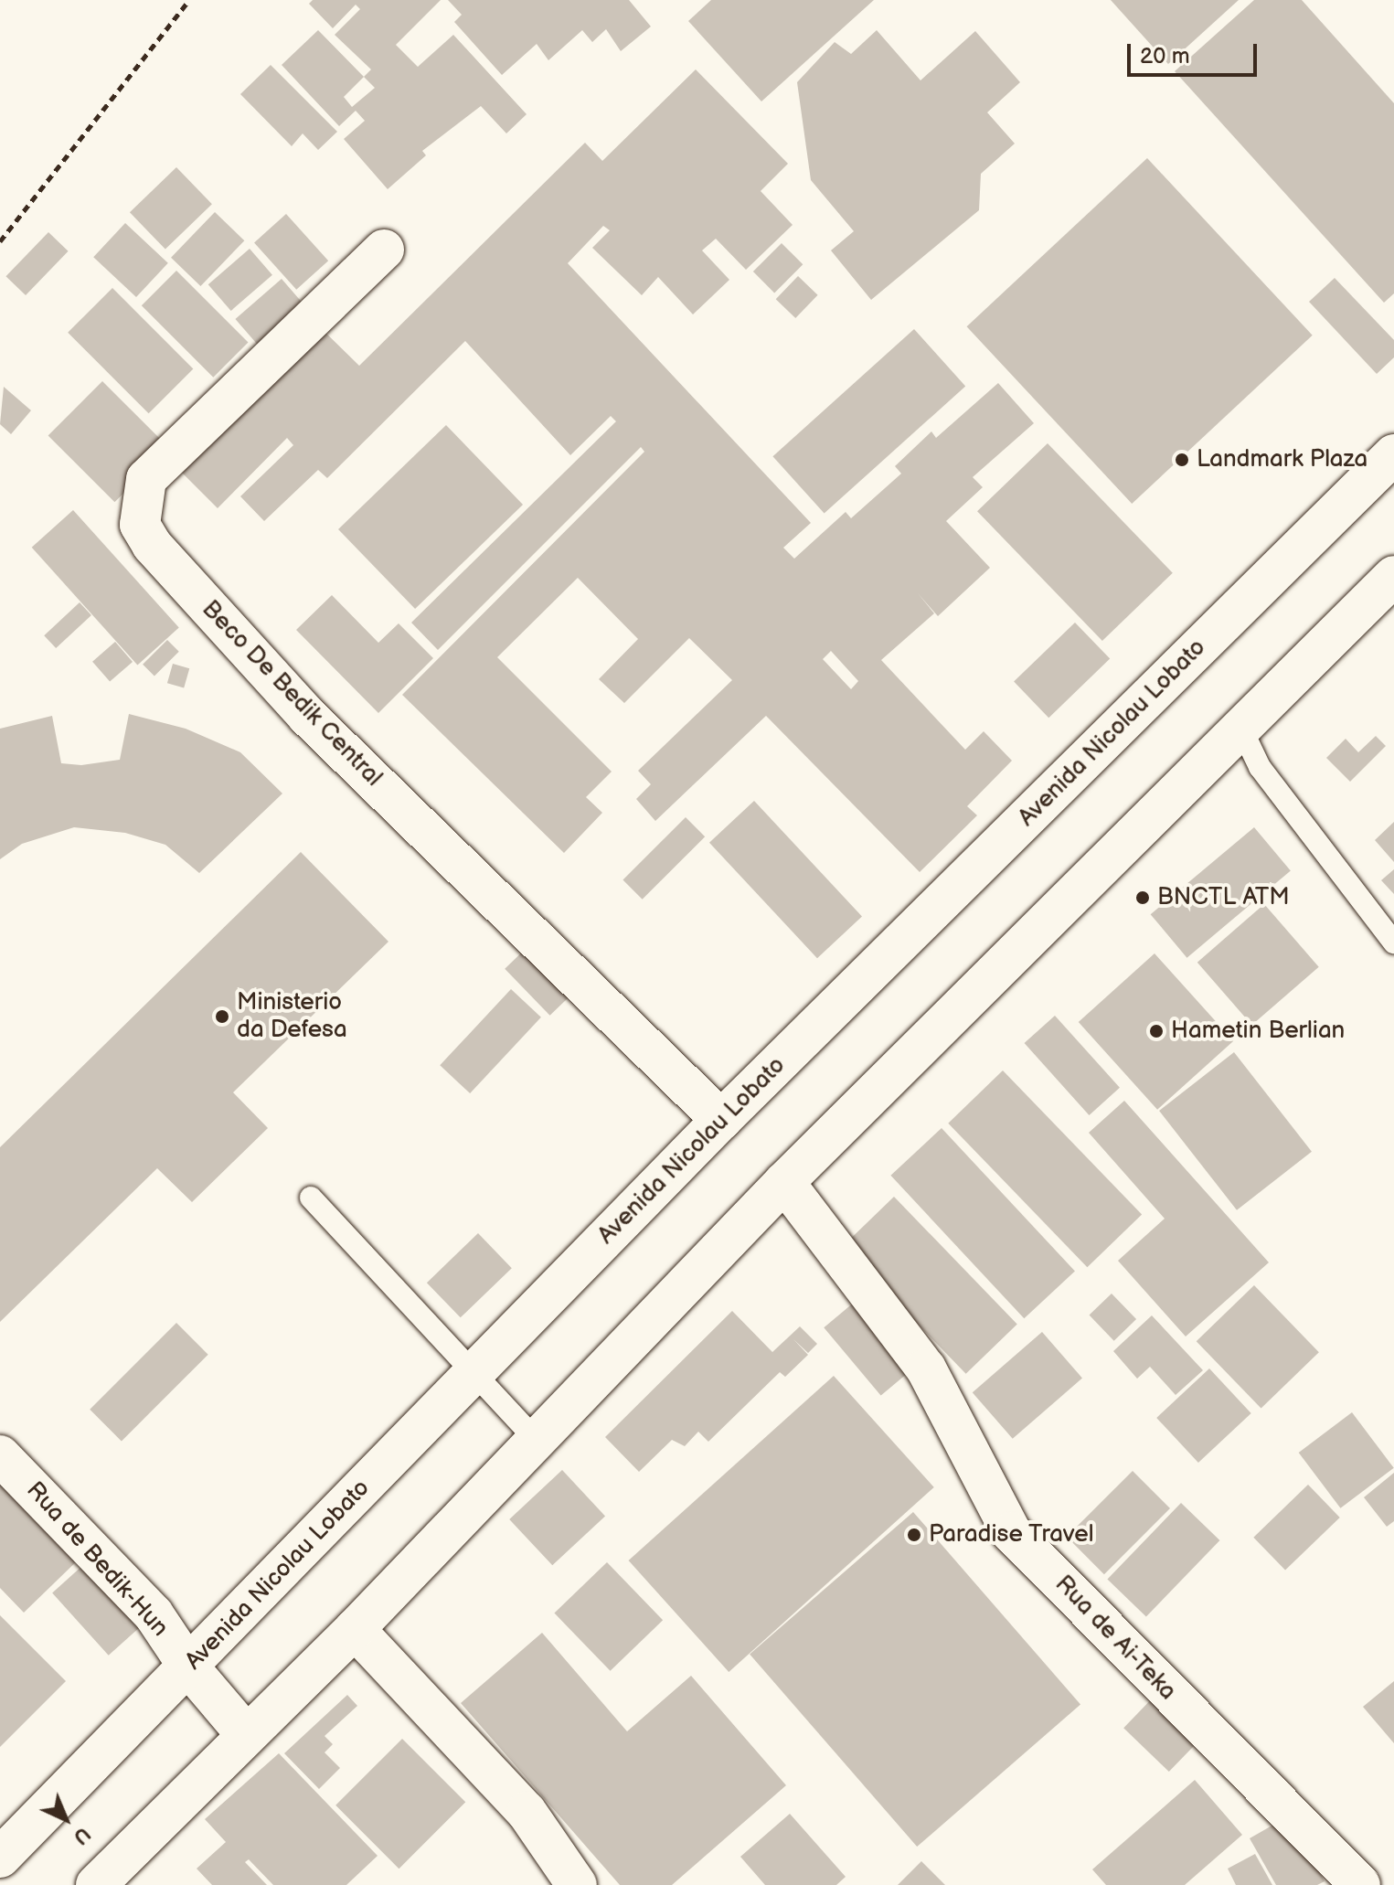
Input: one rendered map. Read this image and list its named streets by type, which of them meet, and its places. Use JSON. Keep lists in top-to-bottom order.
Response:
{
  "streets": {
    "main road": [
      "Beco De Bedik Central",
      "Avenida Nicolau Lobato",
      "Rua de Bedik-Hun",
      "Rua de Ai-Teka"
    ]
  },
  "crossings": [
    ["Beco De Bedik Central", "Avenida Nicolau Lobato"],
    ["Avenida Nicolau Lobato", "Rua de Bedik-Hun"]
  ],
  "places": [
    "Landmark Plaza",
    "BNCTL ATM",
    "Ministerio da Defesa",
    "Hametin Berlian",
    "Paradise Travel"
  ],
  "scale_bar": "20 m",
  "north": "bottom right"
}
